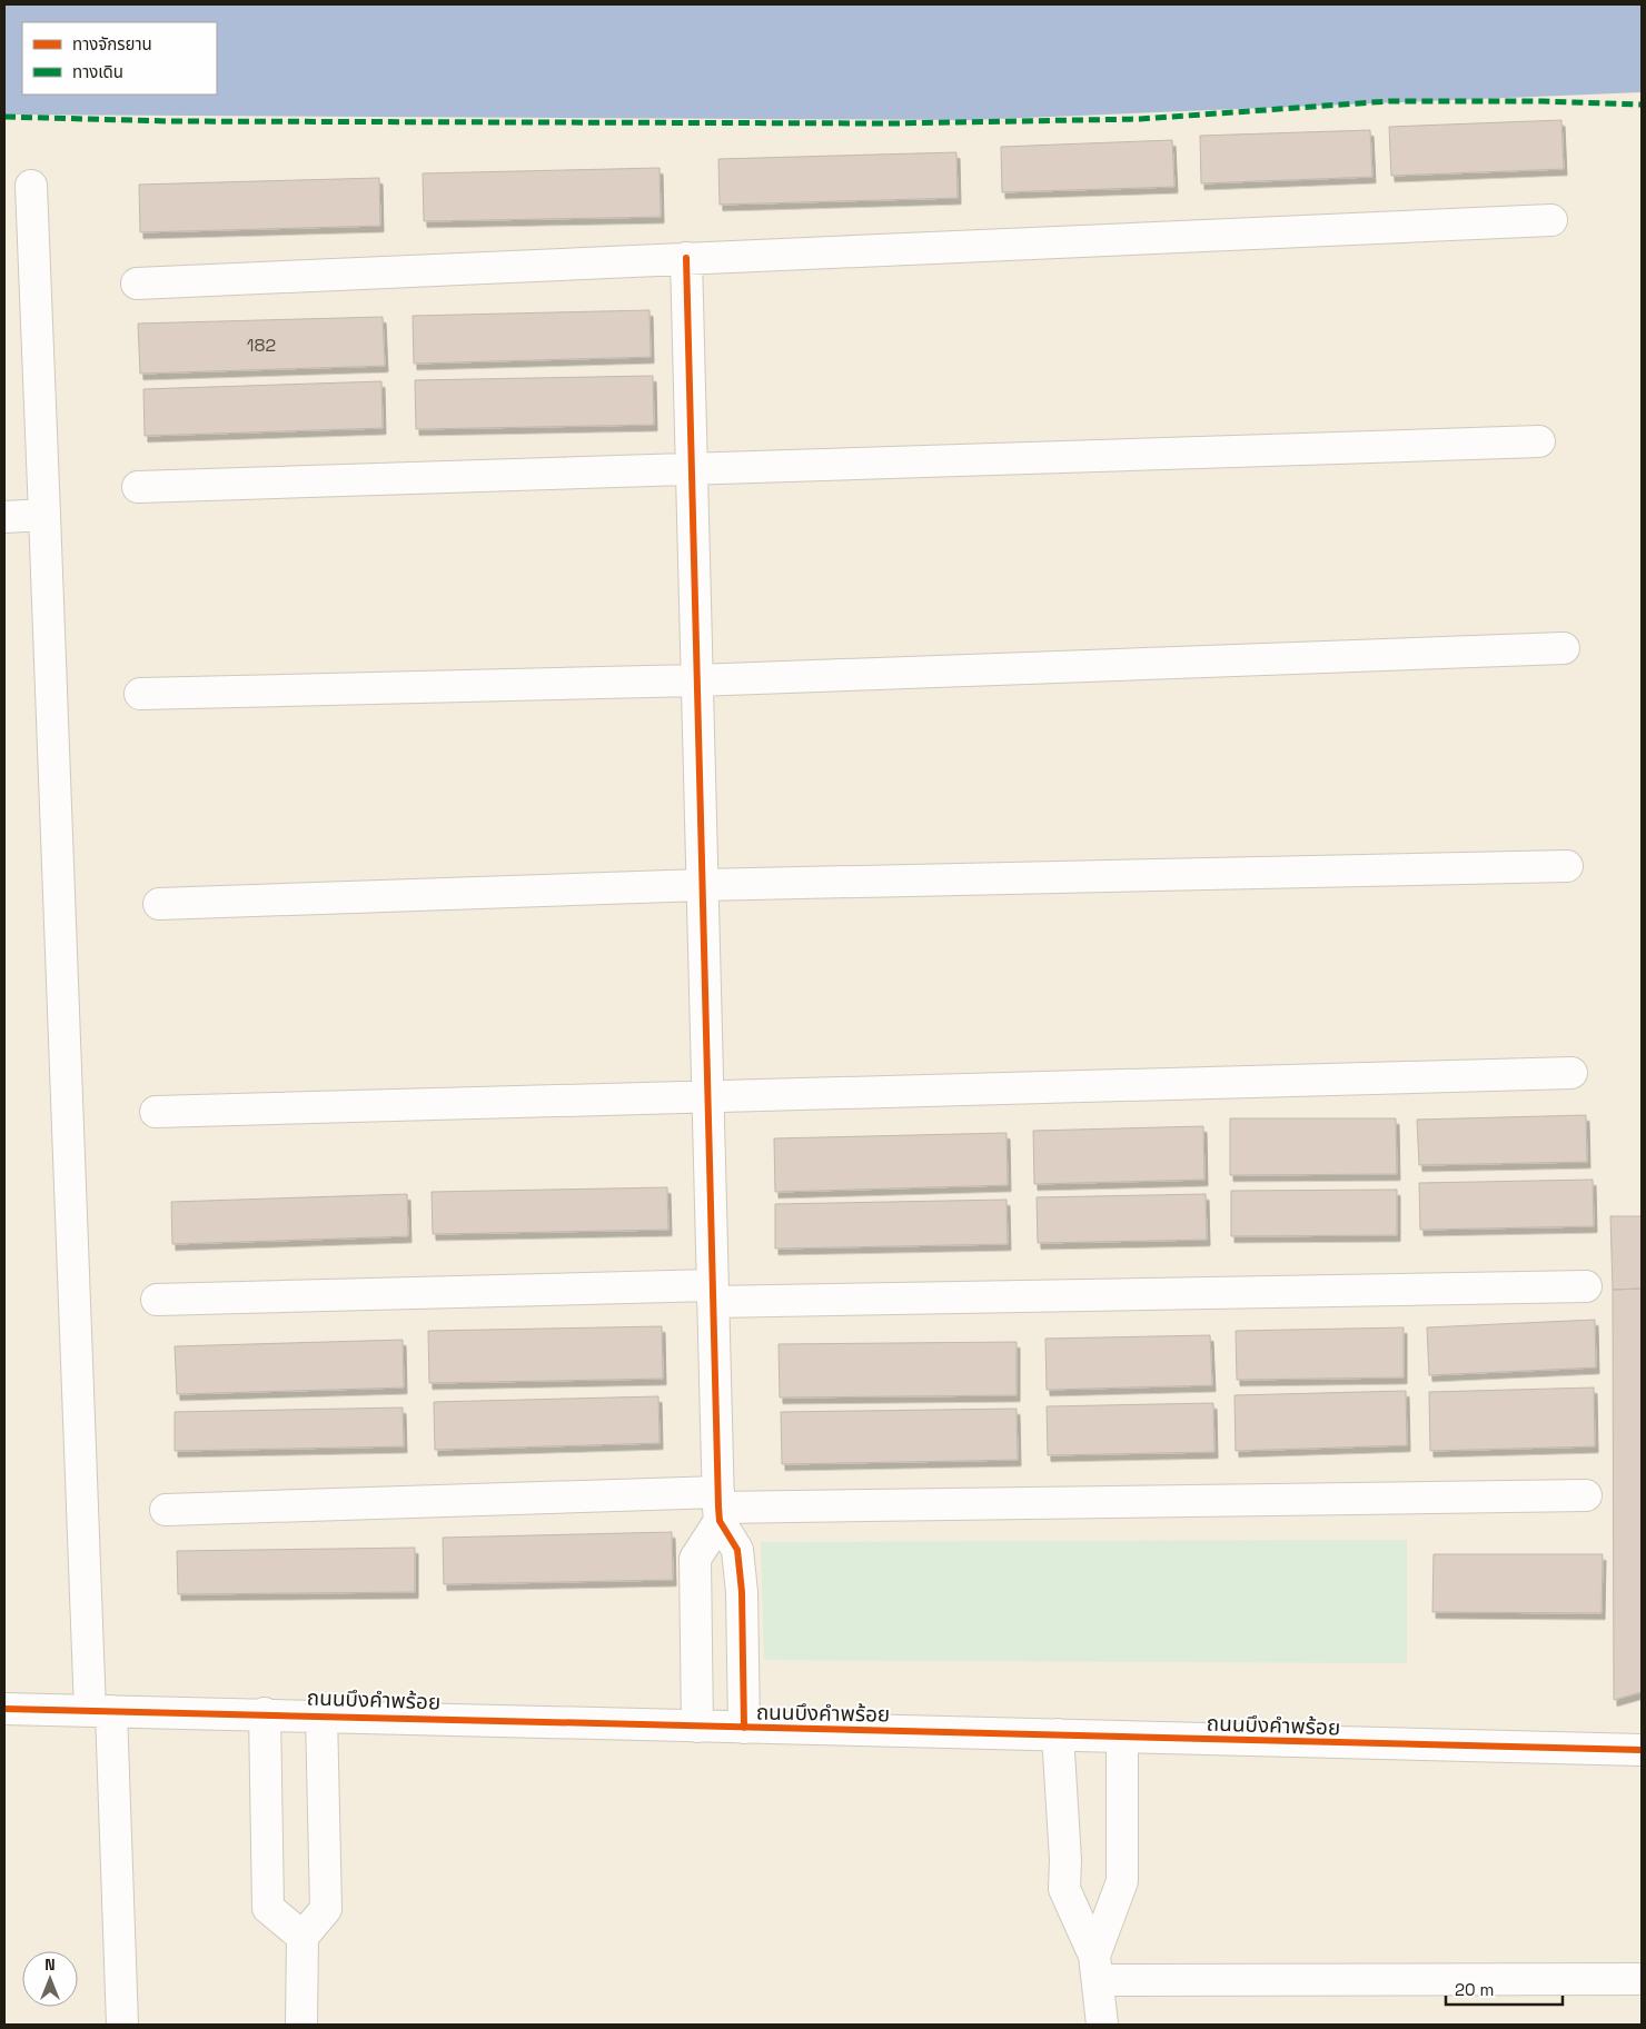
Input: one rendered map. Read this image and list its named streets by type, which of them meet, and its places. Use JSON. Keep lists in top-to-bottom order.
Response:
{
  "streets": {
    "street": ["ถนนบึงคำพร้อย"]
  },
  "house_numbers": ["182"],
  "legend": ["ทางจักรยาน", "ทางเดิน"],
  "scale_bar": "20 m",
  "north": "top"
}
